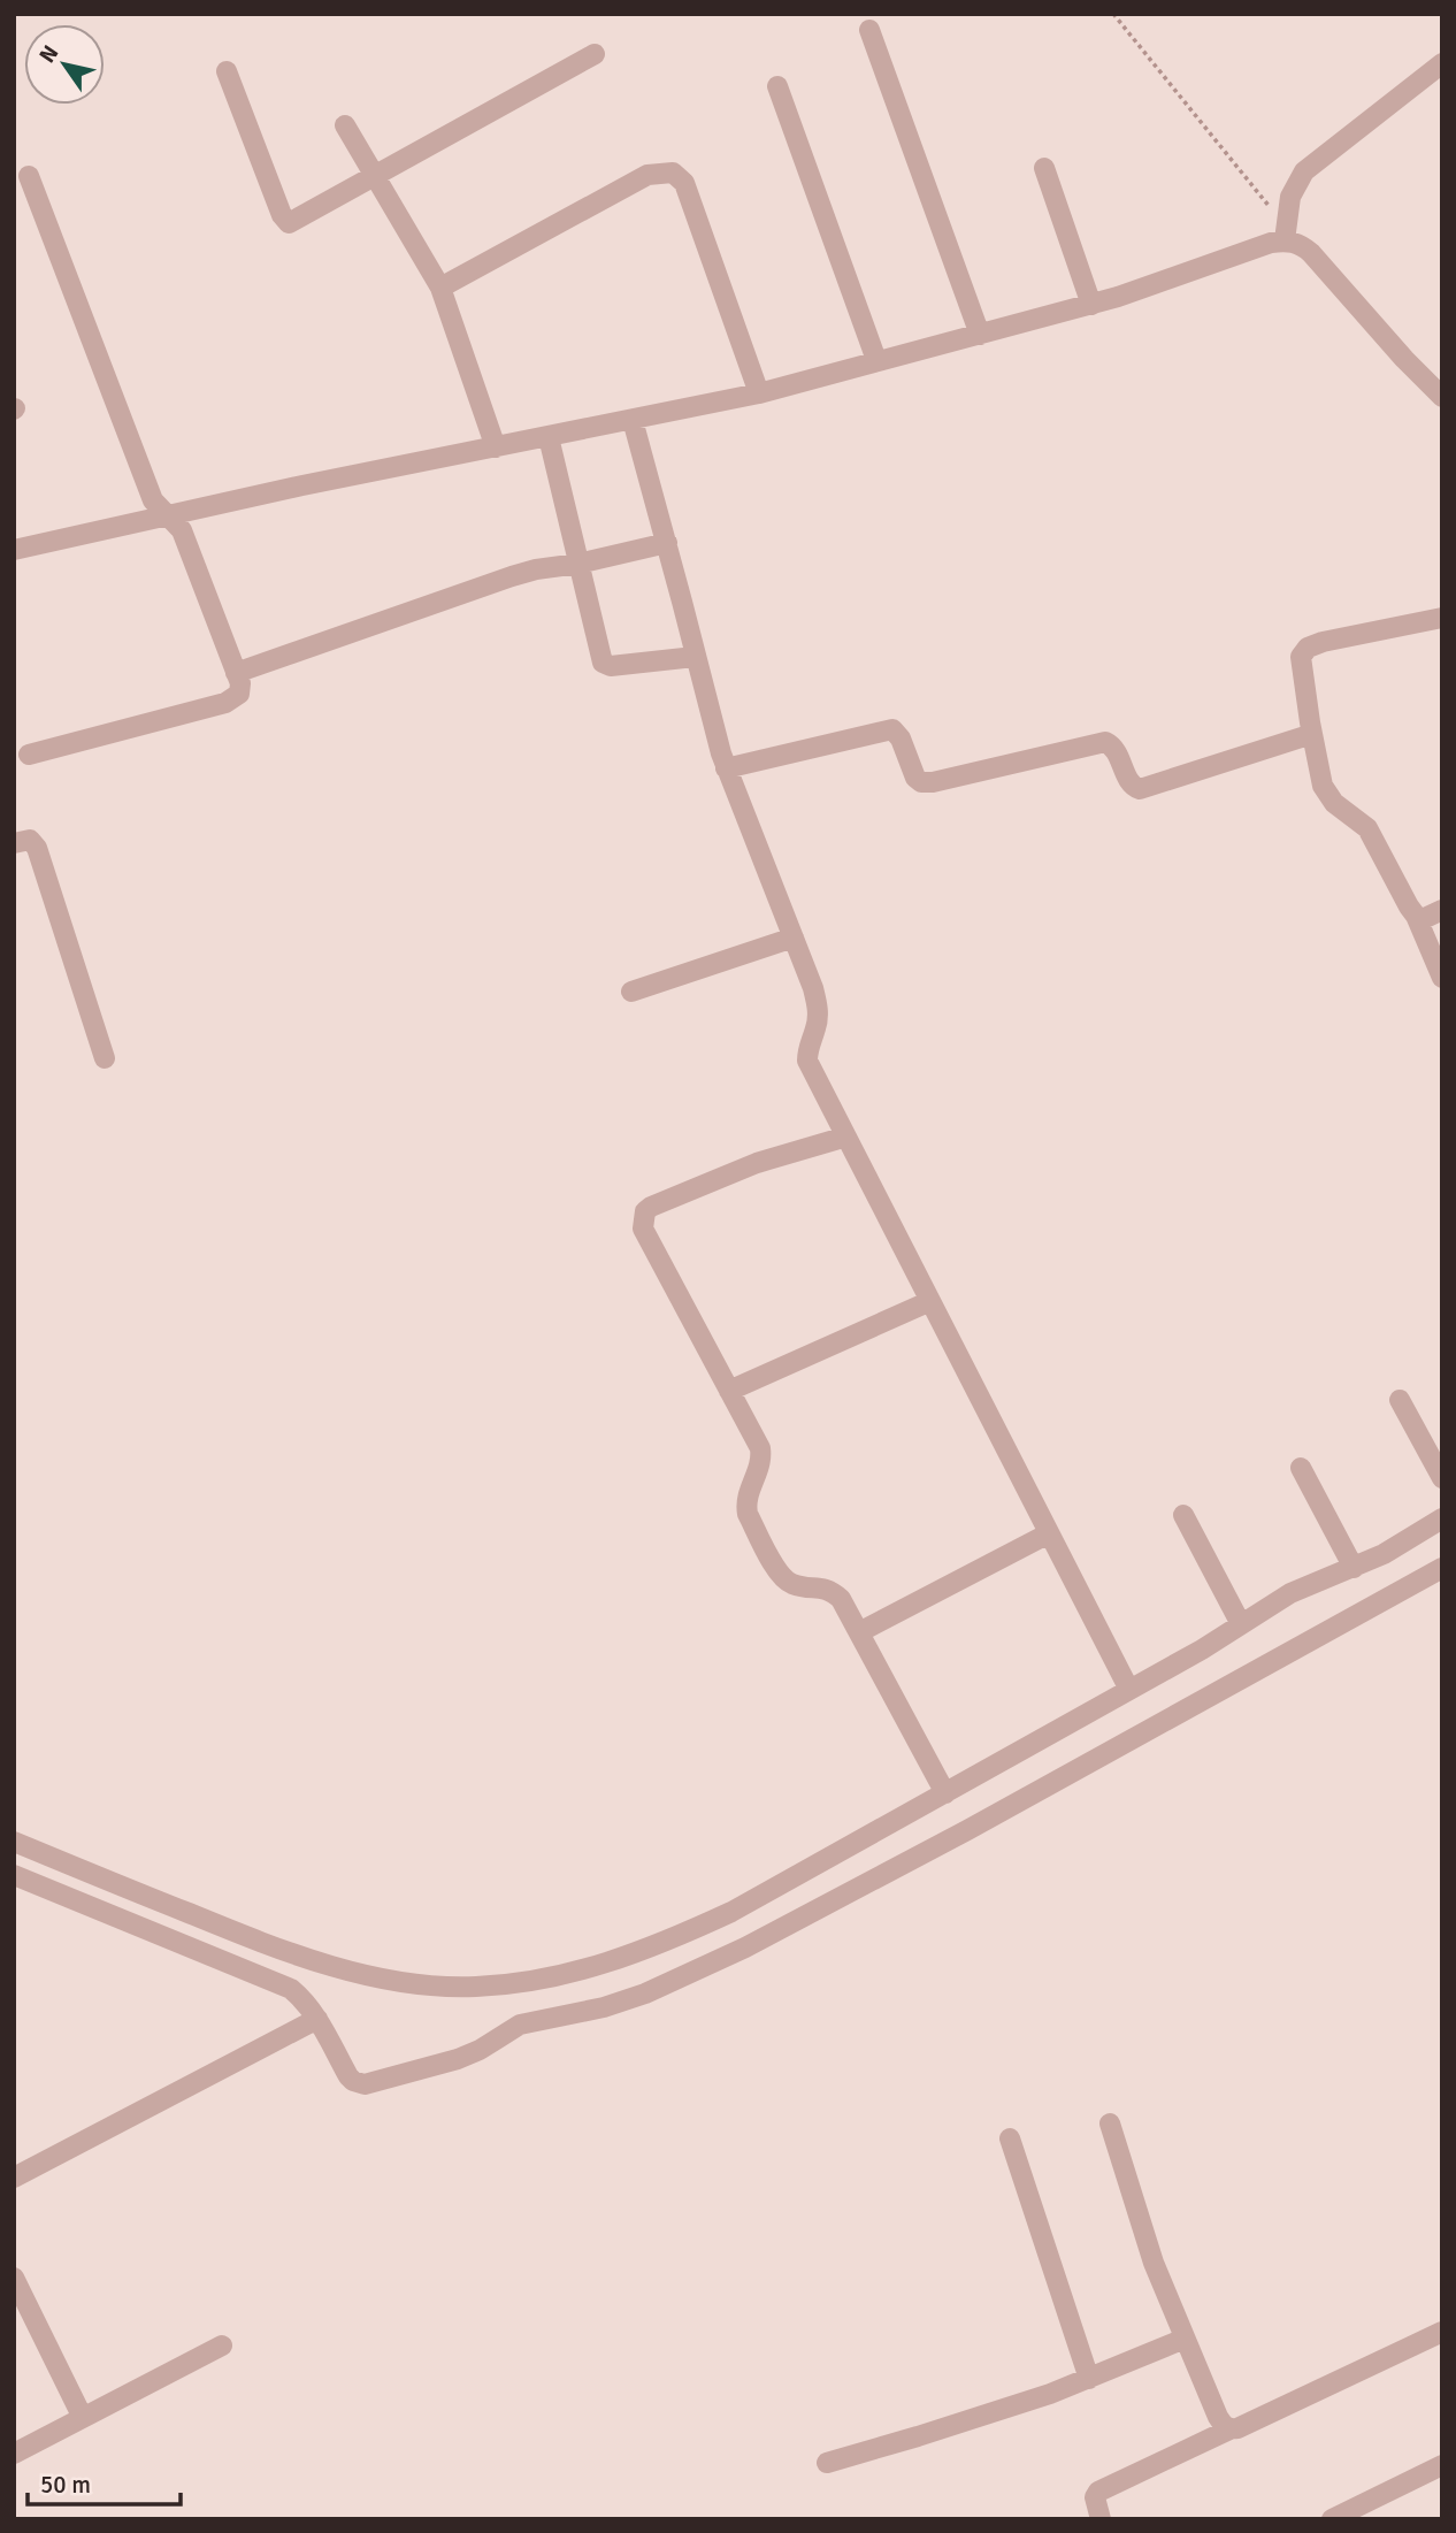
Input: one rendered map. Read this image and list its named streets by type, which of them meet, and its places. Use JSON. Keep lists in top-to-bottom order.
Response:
{
  "scale_bar": "50 m",
  "north": "top left"
}
